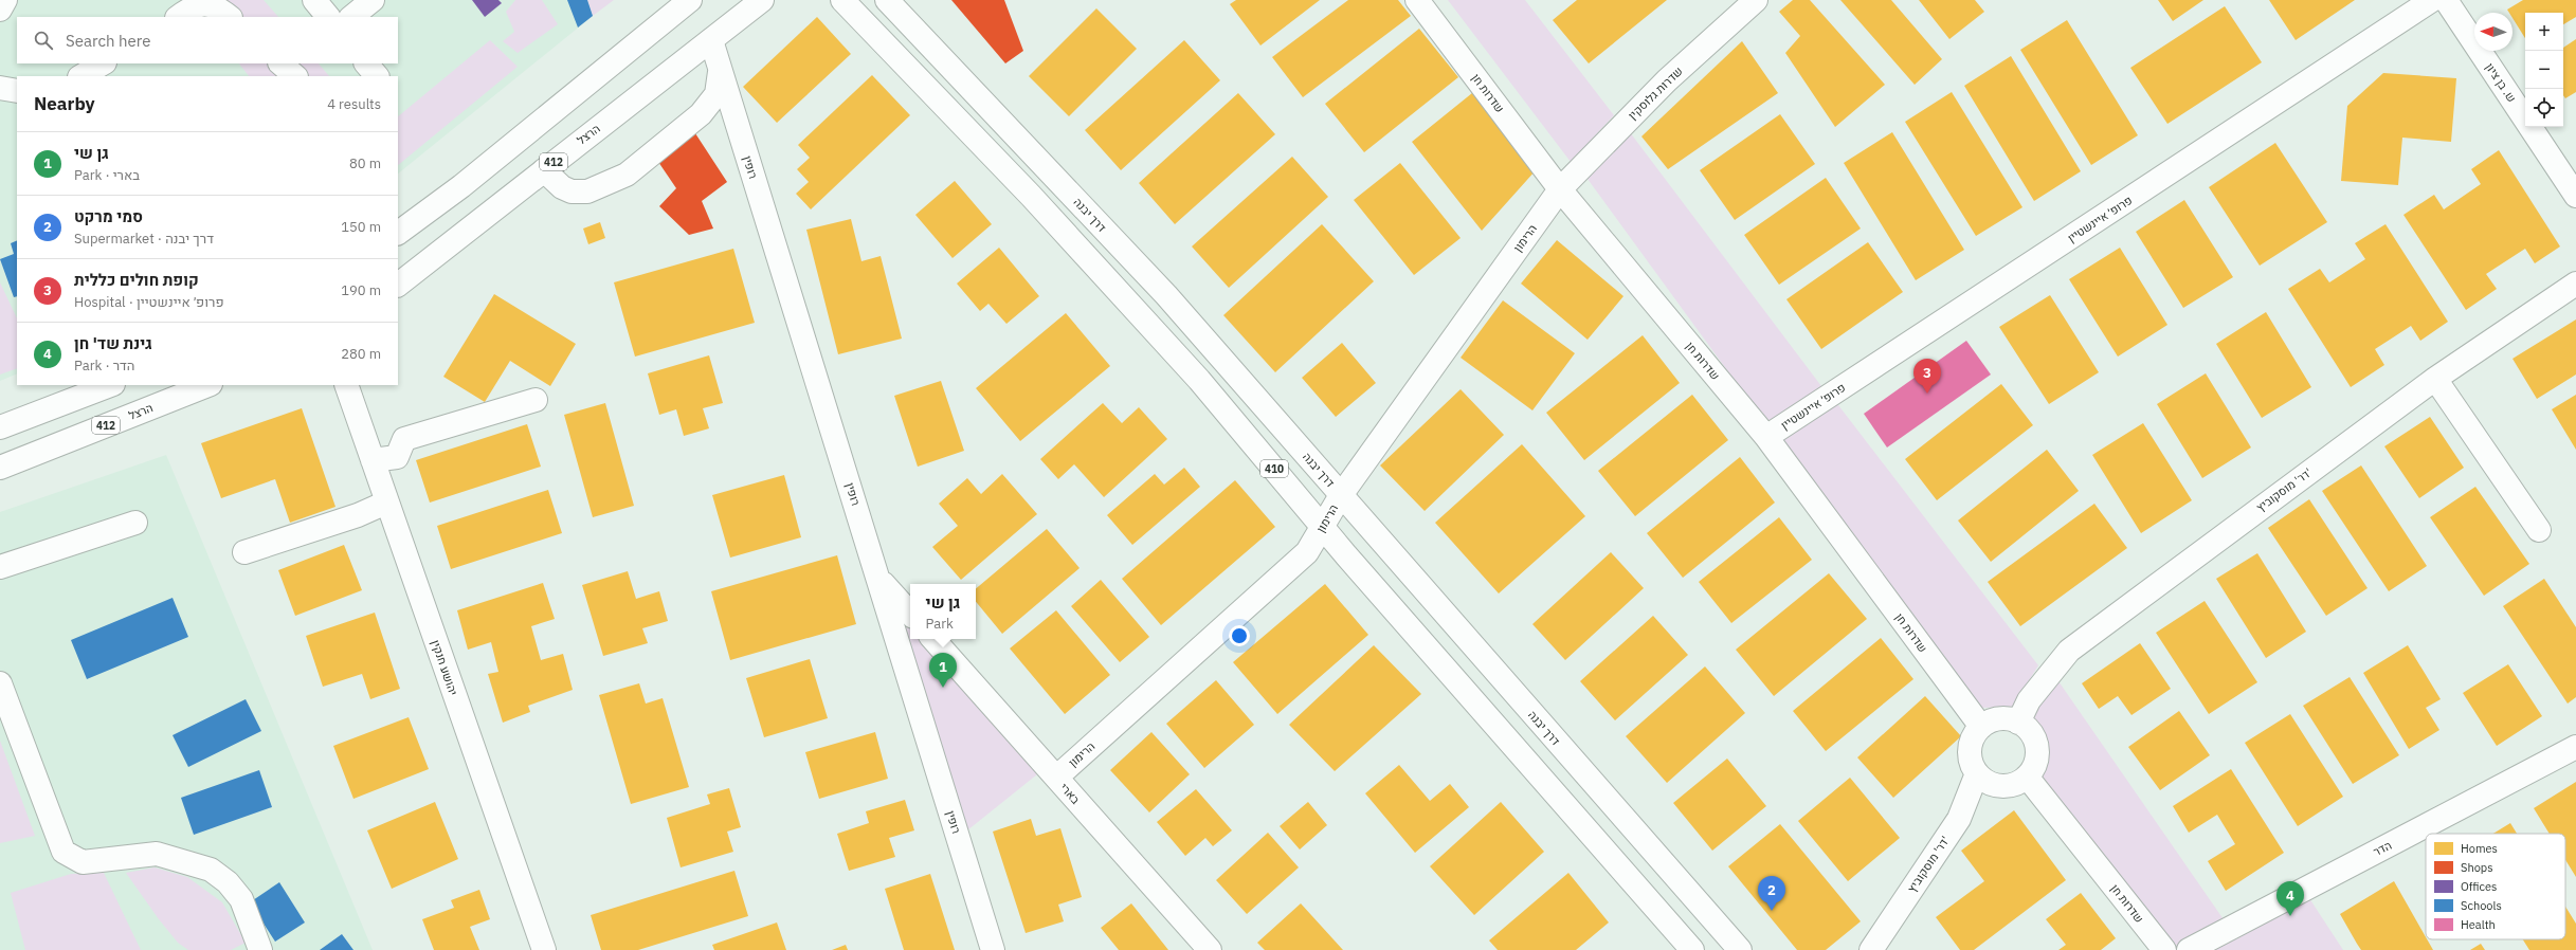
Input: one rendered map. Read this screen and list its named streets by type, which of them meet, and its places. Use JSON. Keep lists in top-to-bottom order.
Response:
{
  "streets": {
    "street": [
      "ש. בן ציון",
      "שדרות חן",
      "שדרות גלוסקין",
      "הרצל",
      "412",
      "רופין",
      "דרך יבנה",
      "פרופ׳ איינשטיין",
      "הרימון",
      "410",
      "דר' מוסקוביץ'",
      "יהושע חנקין",
      "בארי",
      "הדר"
    ]
  },
  "crossings": [
    ["שדרות חן", "שדרות גלוסקין"],
    ["שדרות חן", "פרופ׳ איינשטיין"],
    ["שדרות חן", "הרימון"],
    ["שדרות חן", "דר' מוסקוביץ'"],
    ["שדרות גלוסקין", "הרימון"],
    ["הרצל", "רופין"],
    ["דרך יבנה", "הרימון"],
    ["הרימון", "410"],
    ["הרימון", "בארי"]
  ],
  "legend": [
    "Homes",
    "Shops",
    "Offices",
    "Schools",
    "Health"
  ],
  "north": "left",
  "page": {
    "map_buttons": ["+", "−"],
    "search": "Search here",
    "heading": ["Nearby", "4 results"],
    "list": [
      {
        "mark": "1",
        "name": "גן שי",
        "note": "Park · בארי",
        "value": "80 m"
      },
      {
        "mark": "2",
        "name": "סמי מרקט",
        "note": "Supermarket · דרך יבנה",
        "value": "150 m"
      },
      {
        "mark": "3",
        "name": "קופת חולים כללית",
        "note": "Hospital · פרופ׳ איינשטיין",
        "value": "190 m"
      },
      {
        "mark": "4",
        "name": "גינת שד' חן",
        "note": "Park · הדר",
        "value": "280 m"
      }
    ],
    "pins": [
      "3",
      "1",
      "2",
      "4"
    ],
    "popup": ["גן שי", "Park"]
  }
}
